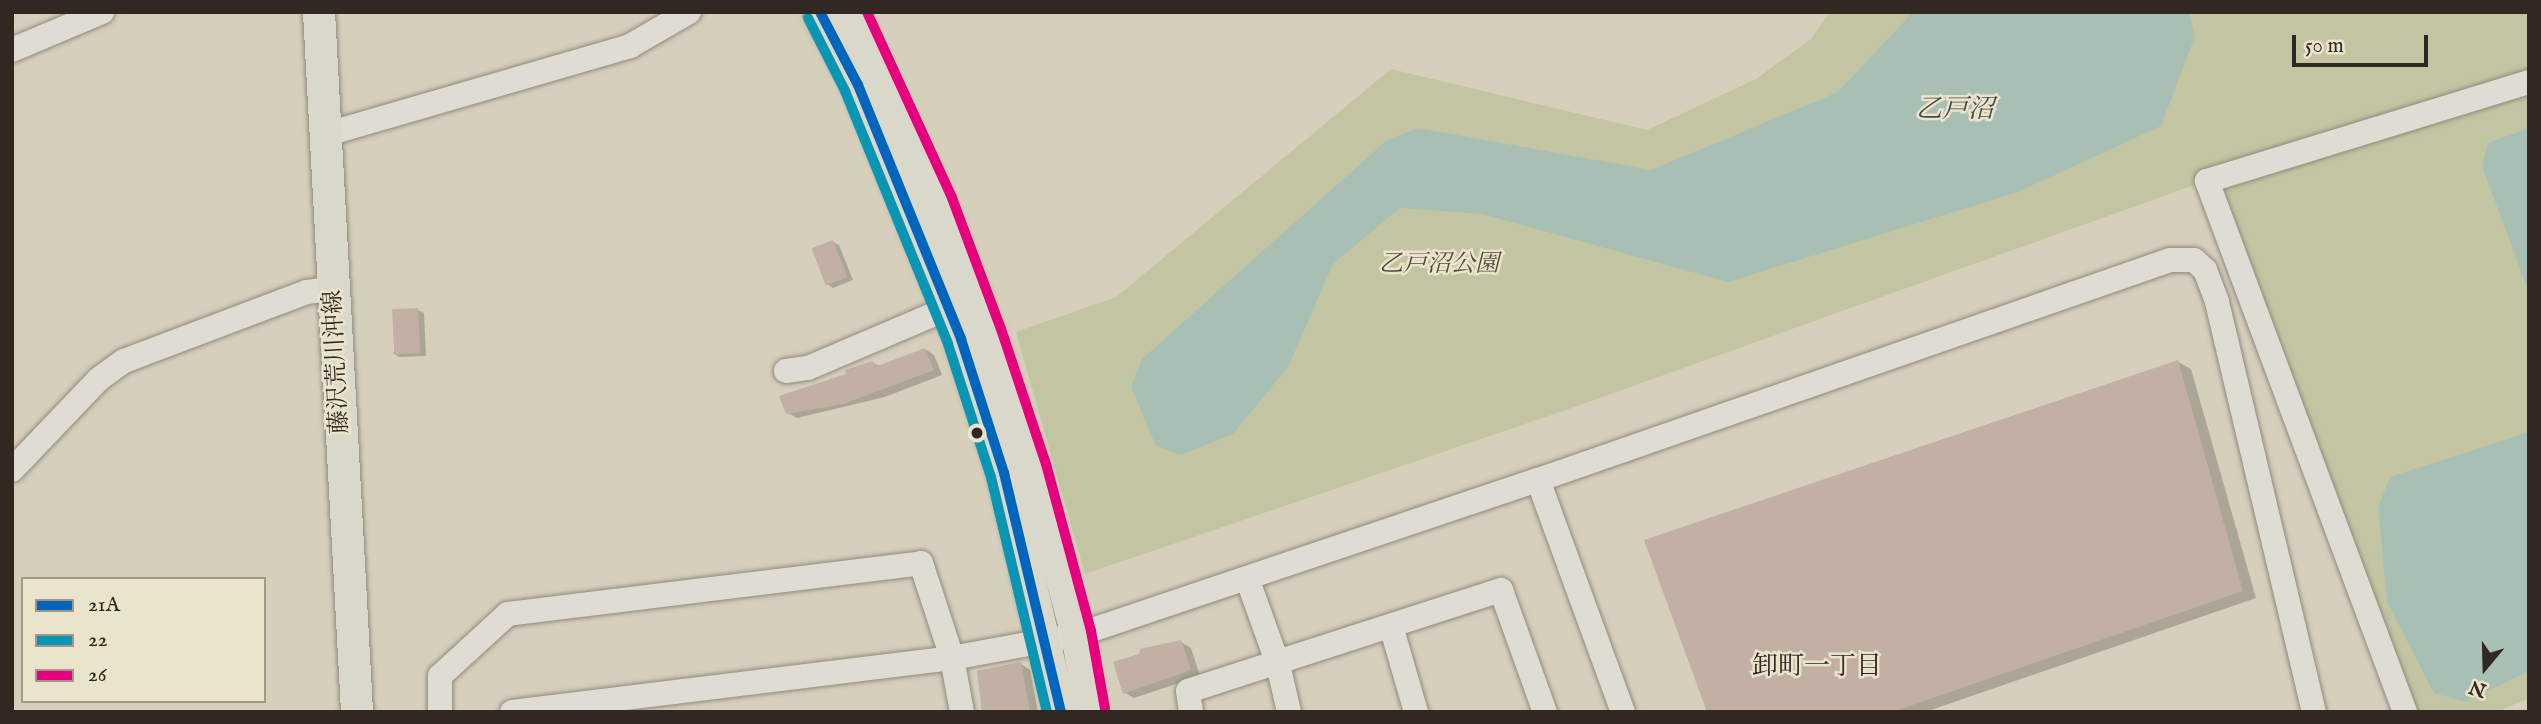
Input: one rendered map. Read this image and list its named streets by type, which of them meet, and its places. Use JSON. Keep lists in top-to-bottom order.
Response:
{
  "streets": {
    "main road": ["藤沢荒川沖線"]
  },
  "districts": ["卸町一丁目"],
  "water": ["乙戸沼"],
  "parks": ["乙戸沼公園"],
  "lines": ["transit line 21A", "transit line 26", "transit line 22"],
  "legend": ["21A", "22", "26"],
  "scale_bar": "50 m",
  "north": "bottom"
}
